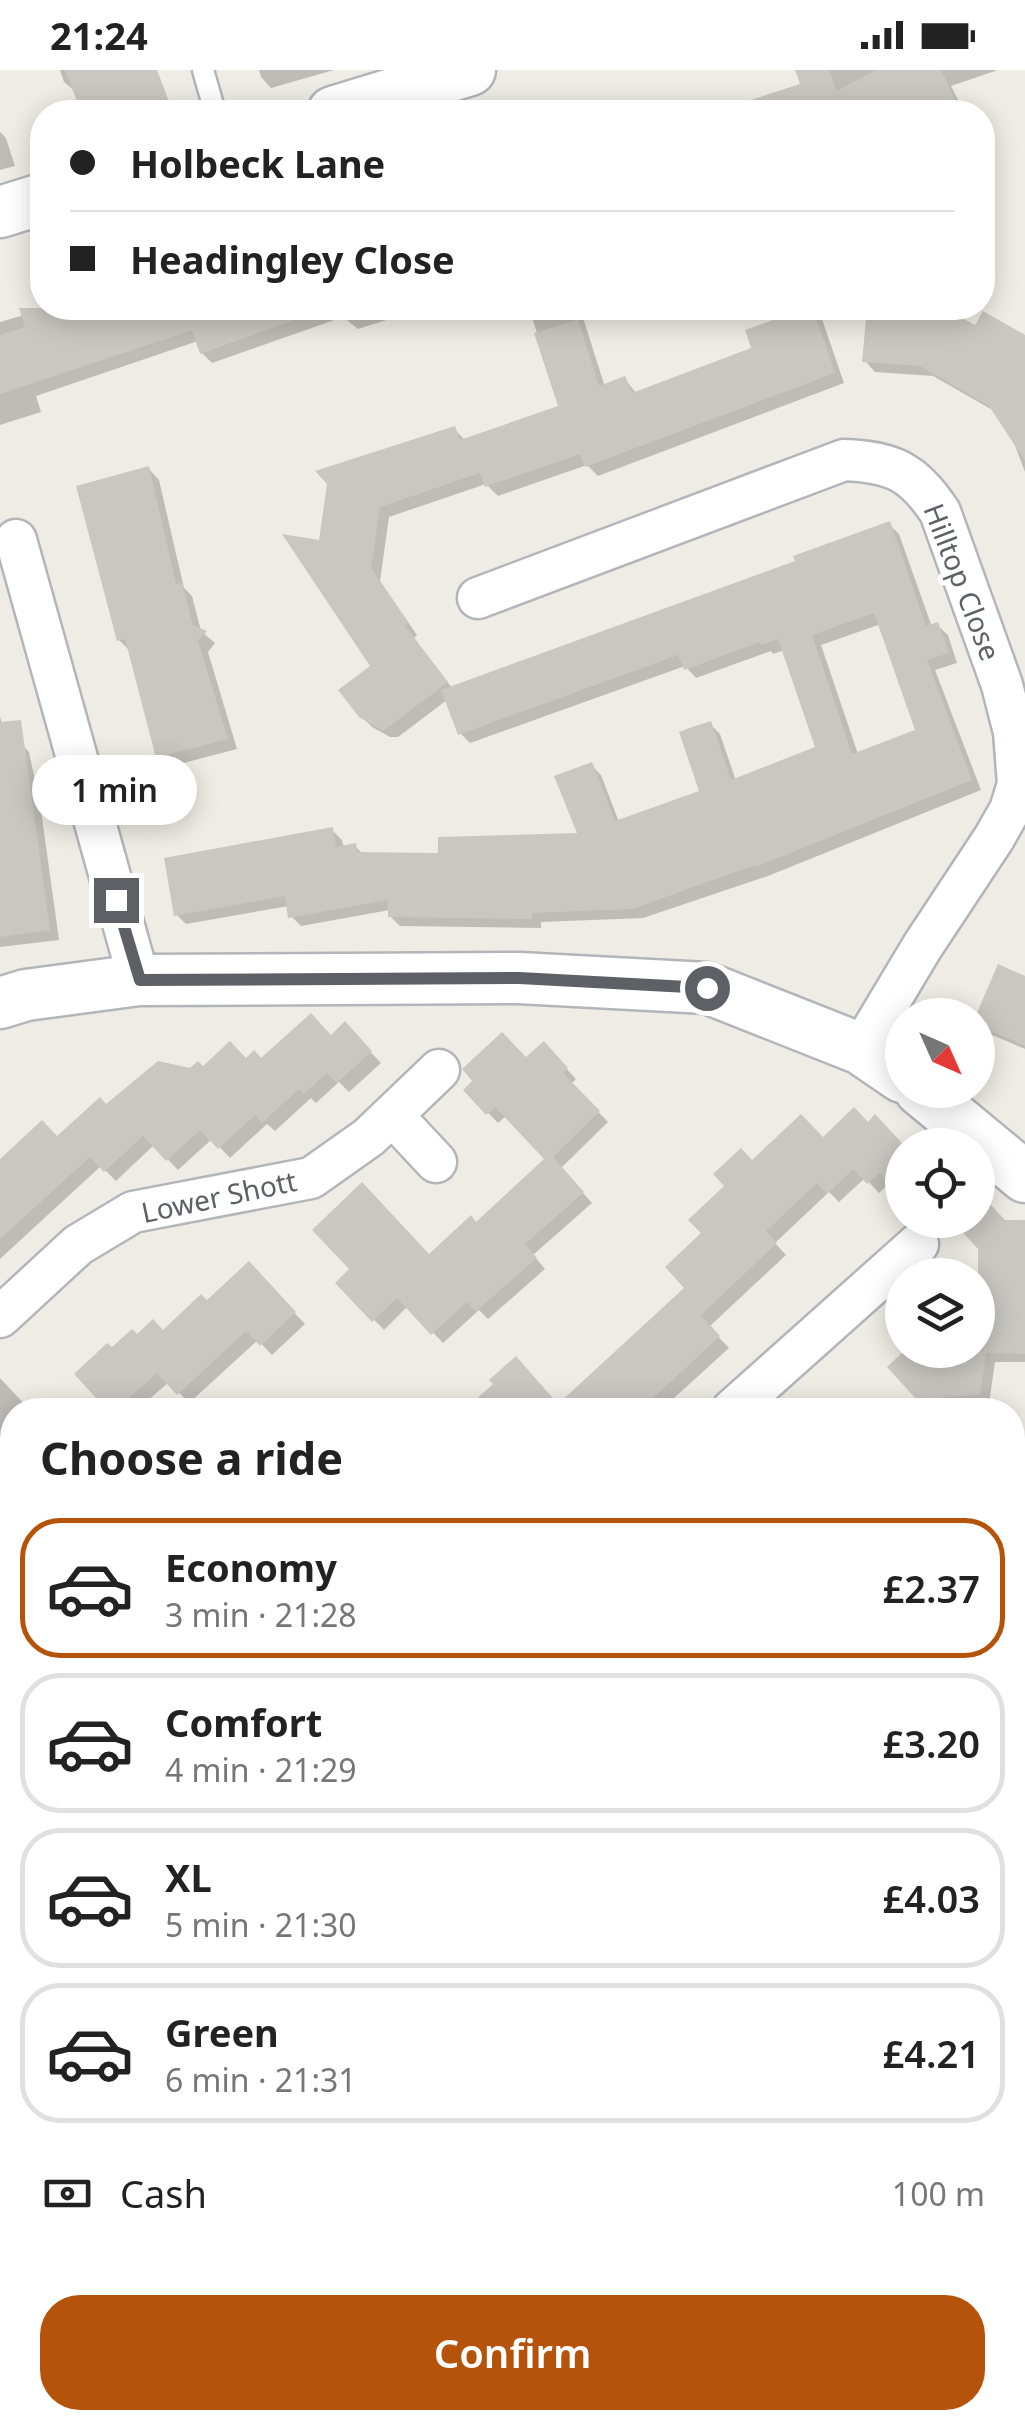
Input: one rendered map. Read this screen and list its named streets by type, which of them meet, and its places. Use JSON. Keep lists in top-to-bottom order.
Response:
{
  "streets": {
    "street": ["Hilltop Close", "Lower Shott"]
  },
  "north": "bottom right",
  "page": {
    "status": "21:24",
    "banner": ["Holbeck Lane", "Headingley Close"],
    "bubble": "1 min",
    "heading": "Choose a ride",
    "list": [
      {
        "name": "Economy",
        "note": "3 min · 21:28",
        "value": "£2.37"
      },
      {
        "name": "Comfort",
        "note": "4 min · 21:29",
        "value": "£3.20"
      },
      {
        "name": "XL",
        "note": "5 min · 21:30",
        "value": "£4.03"
      },
      {
        "name": "Green",
        "note": "6 min · 21:31",
        "value": "£4.21"
      }
    ],
    "pay": ["Cash", "100 m"],
    "buttons": "Confirm"
  }
}
